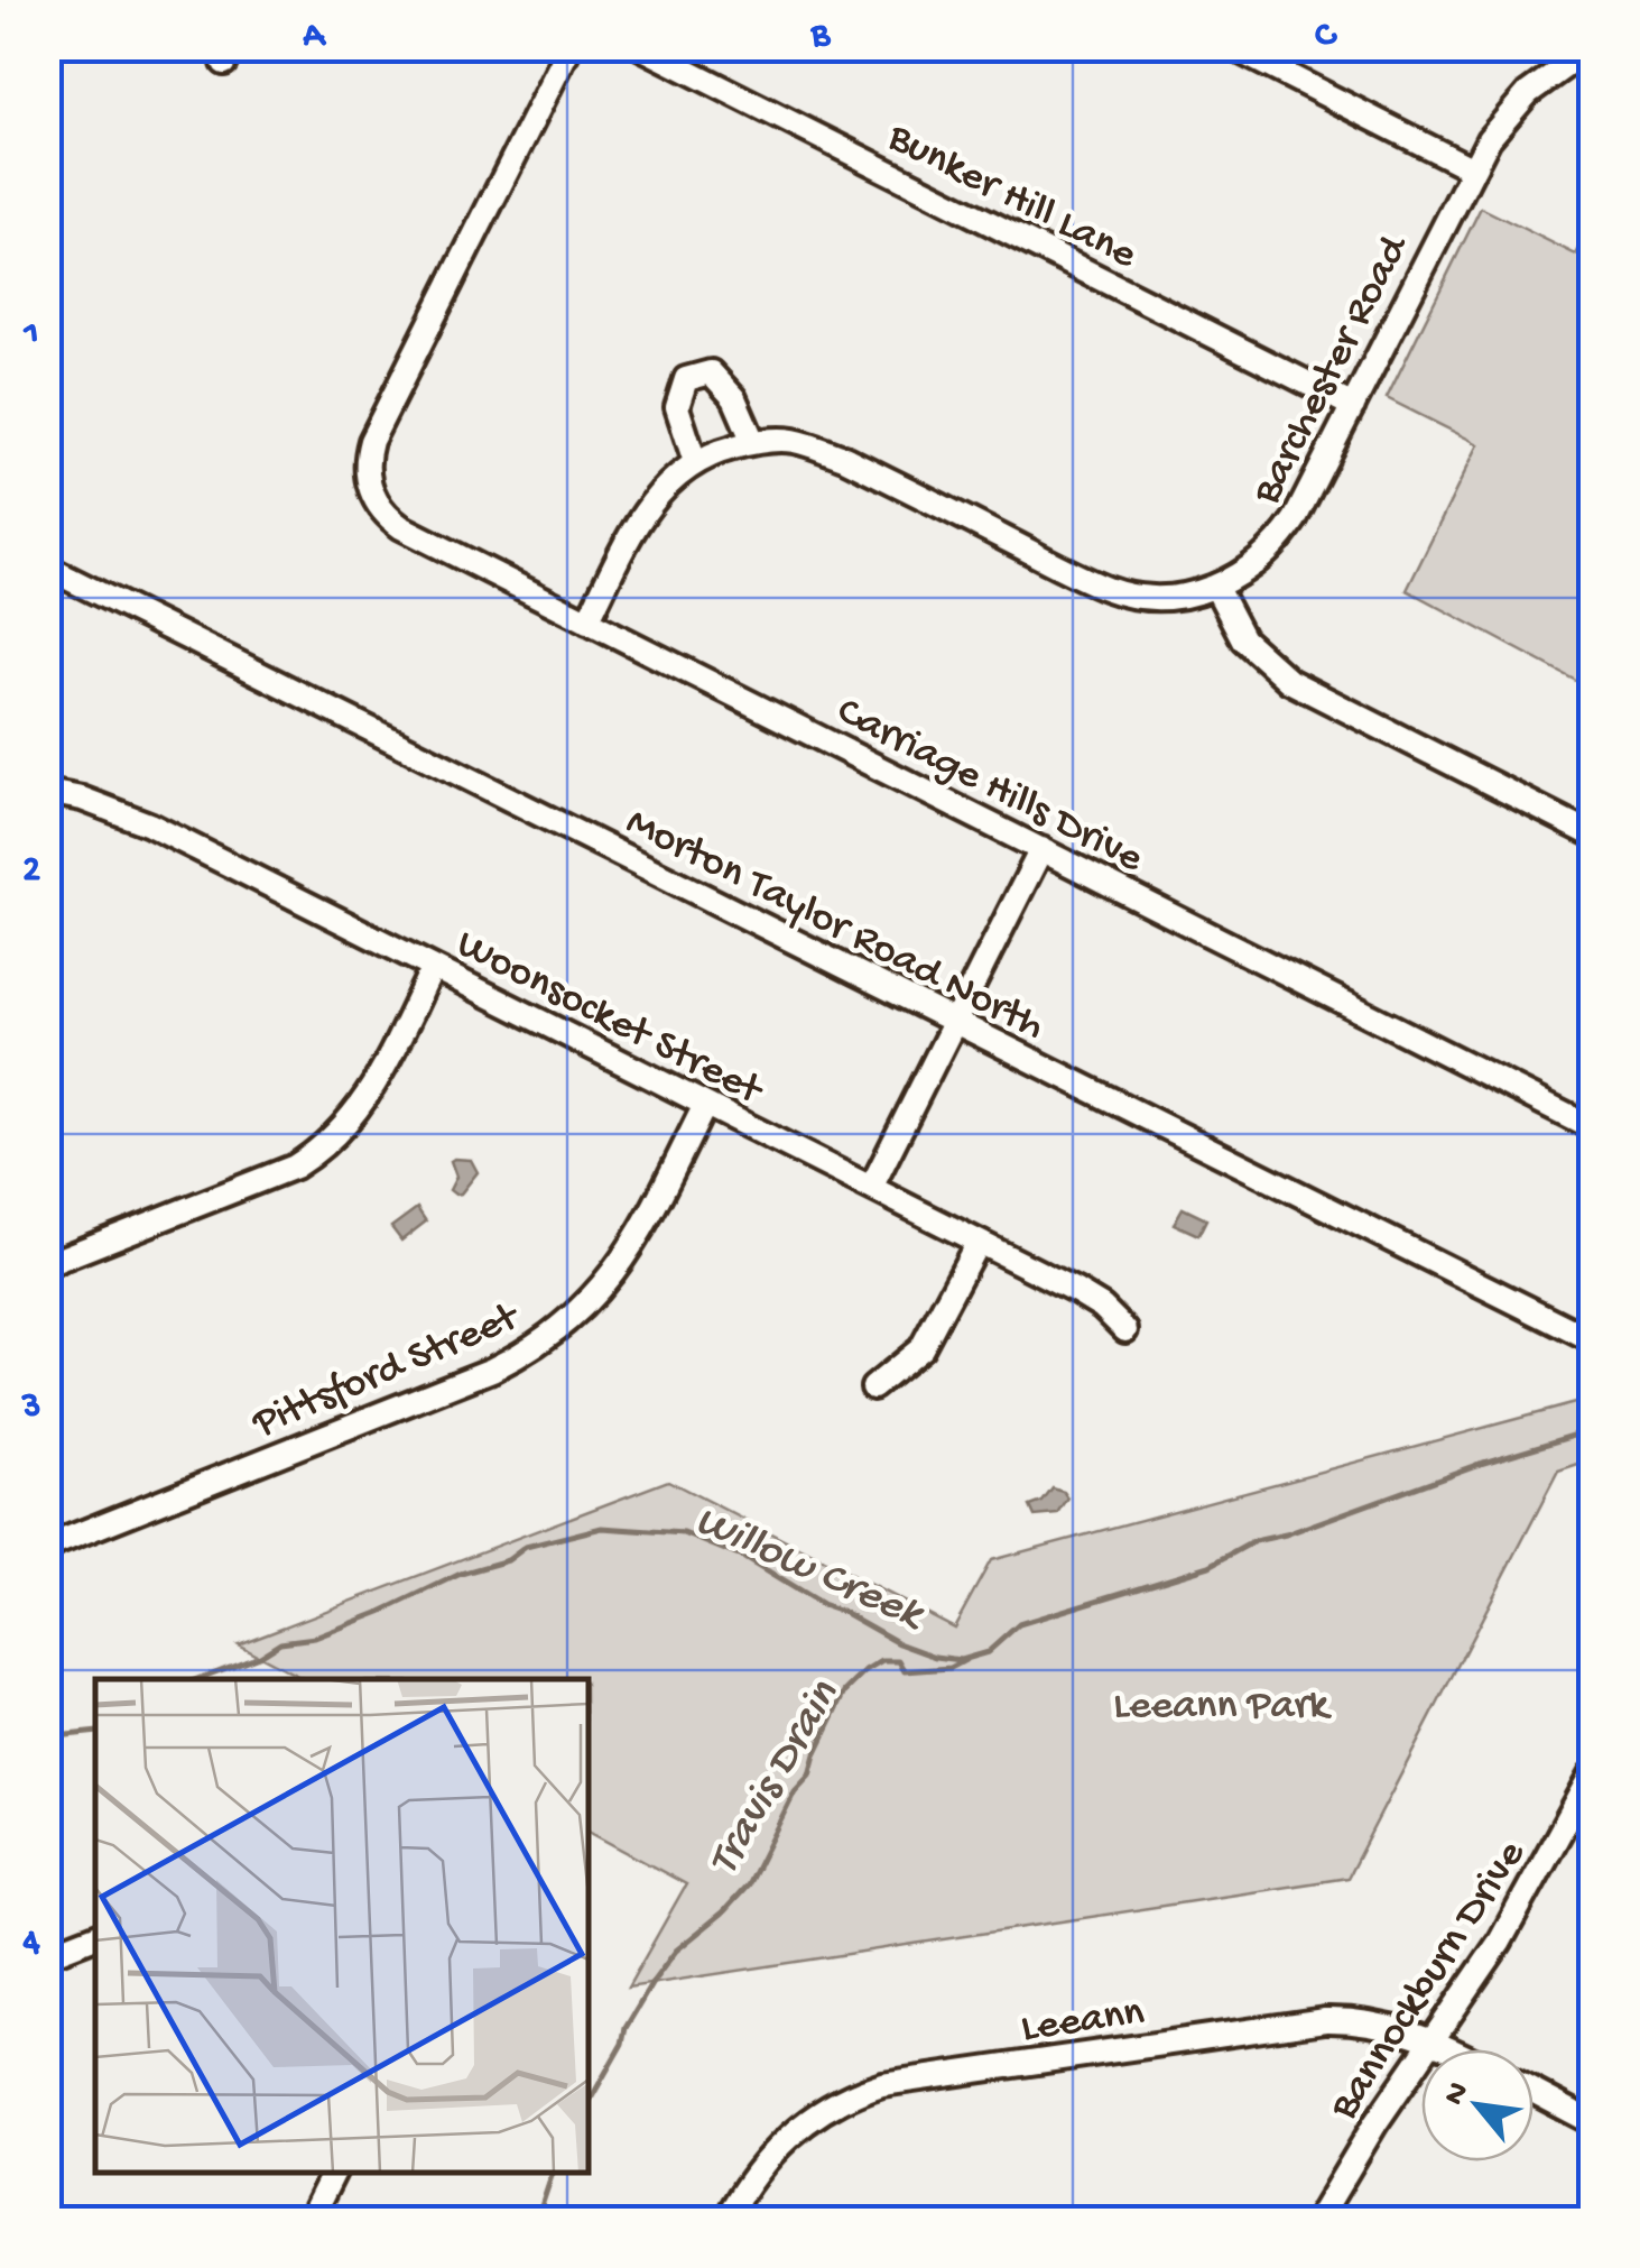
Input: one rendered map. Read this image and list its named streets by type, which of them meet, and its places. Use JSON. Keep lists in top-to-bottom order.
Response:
{
  "streets": {
    "street": [
      "Bunker Hill Lane",
      "Barchester Road",
      "Carriage Hills Drive",
      "Morton Taylor Road North",
      "Woonsocket Street",
      "Pittsford Street",
      "Bannockburn Drive",
      "Leeann"
    ]
  },
  "crossings": [
    ["Bunker Hill Lane", "Barchester Road"],
    ["Barchester Road", "Carriage Hills Drive"],
    ["Woonsocket Street", "Pittsford Street"],
    ["Bannockburn Drive", "Leeann"]
  ],
  "water": ["Willow Creek", "Travis Drain"],
  "parks": ["Leeann Park"],
  "north": "top left",
  "grid": {
    "columns": ["A", "B", "C"],
    "rows": [
      "1",
      "2",
      "3",
      "4"
    ]
  }
}
